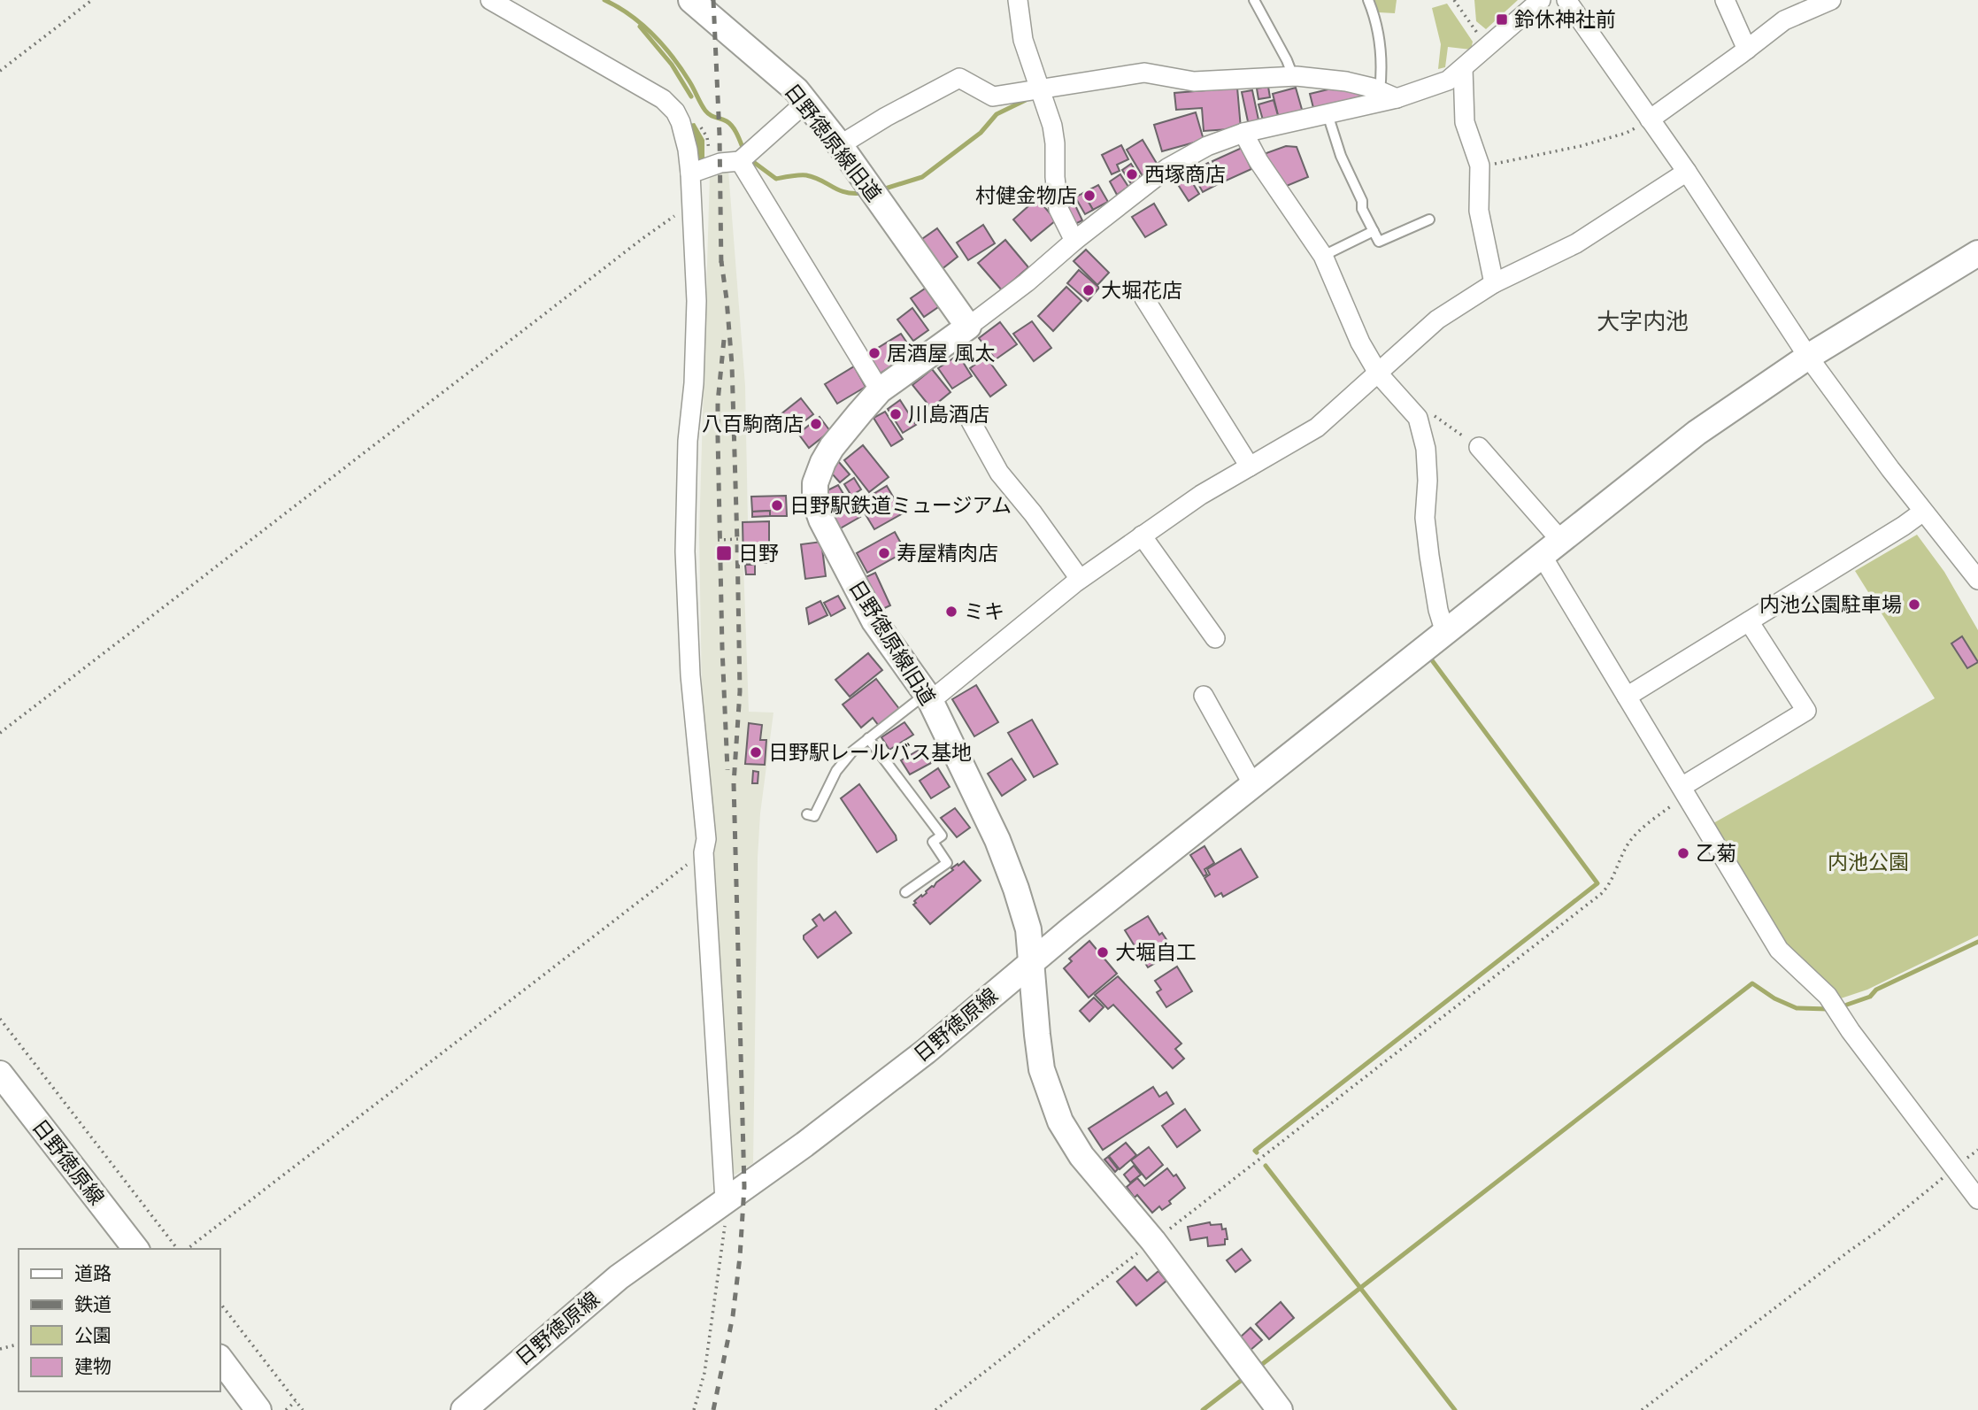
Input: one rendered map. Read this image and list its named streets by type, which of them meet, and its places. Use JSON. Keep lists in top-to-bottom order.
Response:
{
  "streets": {
    "street": ["日野徳原線旧道", "日野徳原線"]
  },
  "crossings": [
    ["日野徳原線旧道", "日野徳原線"]
  ],
  "districts": ["大字内池"],
  "parks": ["内池公園"],
  "places": {
    "transit": ["鈴休神社前", "日野"],
    "other": [
      "西塚商店",
      "村健金物店",
      "大堀花店",
      "居酒屋 風太",
      "川島酒店",
      "八百駒商店",
      "日野駅鉄道ミュージアム",
      "寿屋精肉店",
      "内池公園駐車場",
      "ミキ",
      "日野駅レールバス基地",
      "乙菊",
      "大堀自工"
    ]
  },
  "legend": [
    "道路",
    "鉄道",
    "公園",
    "建物"
  ]
}
